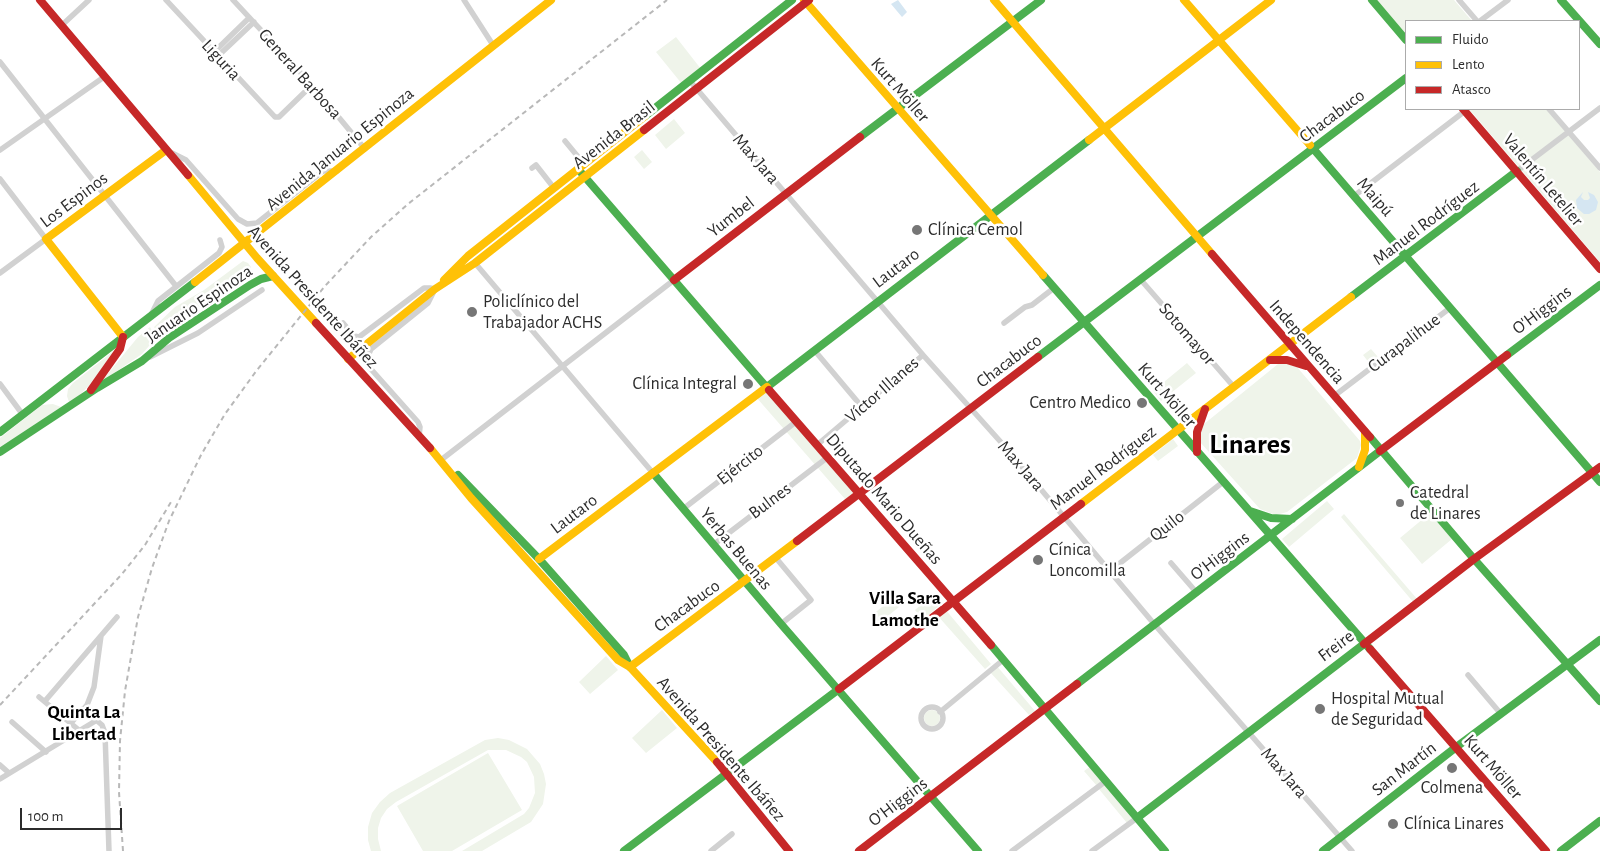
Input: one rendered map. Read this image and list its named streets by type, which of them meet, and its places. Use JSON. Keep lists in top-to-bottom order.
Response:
{
  "streets": {
    "main road": [
      "Kurt Möller",
      "Chacabuco",
      "Avenida Brasil",
      "Avenida Januario Espinoza",
      "Valentín Letelier",
      "Maipú",
      "Los Espinos",
      "Yumbel",
      "Manuel Rodríguez",
      "Lautaro",
      "Avenida Presidente Ibáñez",
      "Januario Espinoza",
      "O'Higgins",
      "Independencia",
      "Diputado Mario Dueñas",
      "Yerbas Buenas",
      "Freire",
      "San Martín"
    ],
    "street": [
      "Liguria",
      "General Barbosa",
      "Max Jara",
      "Sotomayor",
      "Curapalihue",
      "Víctor Illanes",
      "Ejército",
      "Bulnes",
      "Quilo"
    ]
  },
  "crossings": [
    ["Liguria", "General Barbosa"],
    ["General Barbosa", "Avenida Januario Espinoza"],
    ["Kurt Möller", "Chacabuco"],
    ["Kurt Möller", "Avenida Brasil"],
    ["Kurt Möller", "Yumbel"],
    ["Kurt Möller", "Manuel Rodríguez"],
    ["Kurt Möller", "Lautaro"],
    ["Kurt Möller", "O'Higgins"],
    ["Kurt Möller", "Sotomayor"],
    ["Kurt Möller", "Independencia"],
    ["Kurt Möller", "Curapalihue"],
    ["Kurt Möller", "Quilo"],
    ["Kurt Möller", "Freire"],
    ["Kurt Möller", "San Martín"],
    ["Chacabuco", "Max Jara"],
    ["Chacabuco", "Maipú"],
    ["Chacabuco", "Avenida Presidente Ibáñez"],
    ["Chacabuco", "Sotomayor"],
    ["Chacabuco", "Independencia"],
    ["Chacabuco", "Diputado Mario Dueñas"],
    ["Chacabuco", "Yerbas Buenas"],
    ["Avenida Brasil", "Max Jara"],
    ["Avenida Brasil", "Avenida Presidente Ibáñez"],
    ["Avenida Brasil", "Diputado Mario Dueñas"],
    ["Avenida Brasil", "Yerbas Buenas"],
    ["Avenida Januario Espinoza", "Avenida Presidente Ibáñez"],
    ["Avenida Januario Espinoza", "Januario Espinoza"],
    ["Max Jara", "Yumbel"],
    ["Max Jara", "Manuel Rodríguez"],
    ["Max Jara", "Lautaro"],
    ["Max Jara", "O'Higgins"],
    ["Max Jara", "Víctor Illanes"],
    ["Max Jara", "Quilo"],
    ["Max Jara", "Freire"],
    ["Max Jara", "San Martín"],
    ["Valentín Letelier", "Manuel Rodríguez"],
    ["Maipú", "Manuel Rodríguez"],
    ["Maipú", "Lautaro"],
    ["Maipú", "O'Higgins"],
    ["Maipú", "Curapalihue"],
    ["Maipú", "Freire"],
    ["Los Espinos", "Avenida Presidente Ibáñez"],
    ["Yumbel", "Avenida Presidente Ibáñez"],
    ["Yumbel", "Independencia"],
    ["Yumbel", "Diputado Mario Dueñas"],
    ["Yumbel", "Yerbas Buenas"],
    ["Manuel Rodríguez", "Avenida Presidente Ibáñez"],
    ["Manuel Rodríguez", "O'Higgins"],
    ["Manuel Rodríguez", "Sotomayor"],
    ["Manuel Rodríguez", "Independencia"],
    ["Manuel Rodríguez", "Curapalihue"],
    ["Manuel Rodríguez", "Diputado Mario Dueñas"],
    ["Manuel Rodríguez", "Quilo"],
    ["Manuel Rodríguez", "Yerbas Buenas"],
    ["Lautaro", "Avenida Presidente Ibáñez"],
    ["Lautaro", "Independencia"],
    ["Lautaro", "Diputado Mario Dueñas"],
    ["Lautaro", "Yerbas Buenas"],
    ["Avenida Presidente Ibáñez", "Januario Espinoza"],
    ["O'Higgins", "Sotomayor"],
    ["O'Higgins", "Independencia"],
    ["O'Higgins", "Curapalihue"],
    ["O'Higgins", "Diputado Mario Dueñas"],
    ["O'Higgins", "Quilo"],
    ["O'Higgins", "Yerbas Buenas"],
    ["Sotomayor", "Independencia"],
    ["Sotomayor", "Curapalihue"],
    ["Sotomayor", "Quilo"],
    ["Independencia", "Curapalihue"],
    ["Independencia", "Quilo"],
    ["Independencia", "Freire"],
    ["Independencia", "San Martín"],
    ["Curapalihue", "Quilo"],
    ["Víctor Illanes", "Diputado Mario Dueñas"],
    ["Ejército", "Diputado Mario Dueñas"],
    ["Ejército", "Yerbas Buenas"],
    ["Diputado Mario Dueñas", "Bulnes"],
    ["Diputado Mario Dueñas", "Freire"],
    ["Bulnes", "Yerbas Buenas"]
  ],
  "districts": ["Linares", "Villa Sara Lamothe", "Quinta La Libertad"],
  "places": [
    "Clínica Cemol",
    "Policlínico del Trabajador ACHS",
    "Clínica Integral",
    "Centro Medico",
    "Catedral de Linares",
    "Cínica Loncomilla",
    "Hospital Mutual de Seguridad",
    "Colmena",
    "Clínica Linares"
  ],
  "legend": ["Fluido", "Lento", "Atasco"],
  "scale_bar": "100 m"
}
